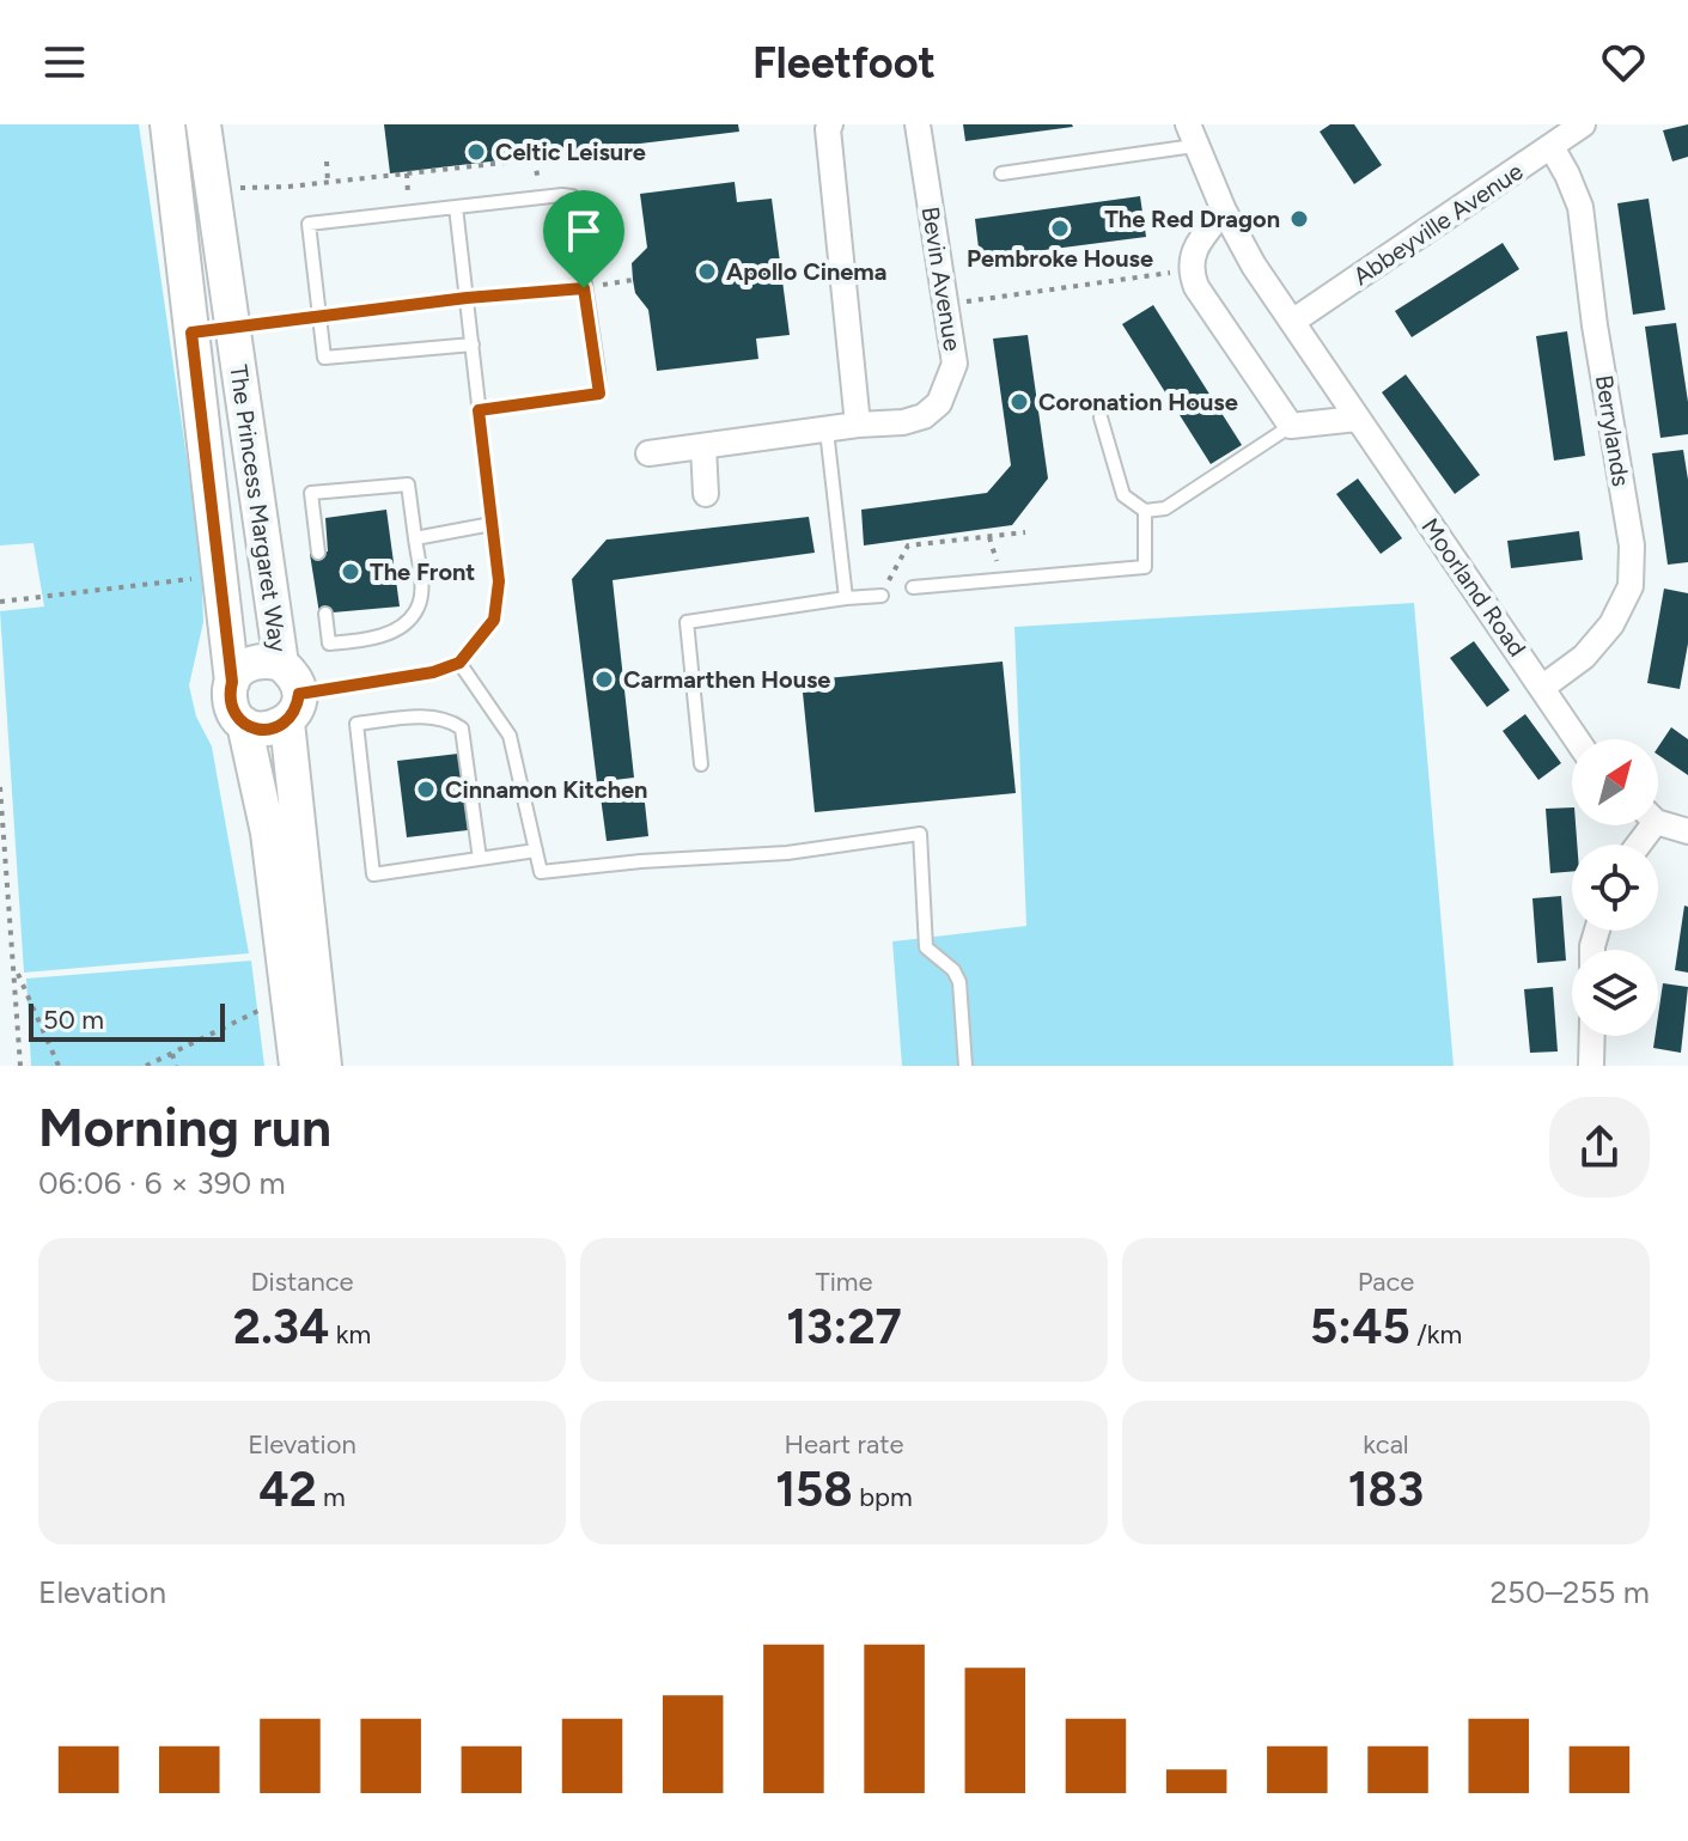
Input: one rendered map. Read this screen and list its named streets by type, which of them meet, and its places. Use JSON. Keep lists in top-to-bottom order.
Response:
{
  "streets": {
    "street": [
      "Abbeyville Avenue",
      "Bevin Avenue",
      "Berrylands",
      "The Princess Margaret Way",
      "Moorland Road"
    ]
  },
  "crossings": [
    ["Abbeyville Avenue", "Berrylands"],
    ["Abbeyville Avenue", "Moorland Road"],
    ["Berrylands", "Moorland Road"]
  ],
  "places": [
    "Celtic Leisure",
    "The Red Dragon",
    "Pembroke House",
    "Apollo Cinema",
    "Coronation House",
    "The Front",
    "Carmarthen House",
    "Cinnamon Kitchen"
  ],
  "scale_bar": "50 m",
  "north": "top right",
  "page": {
    "header": "Fleetfoot",
    "scale": "50 m",
    "heading": ["Morning run", "06:06 · 6 × 390 m"],
    "stats": [
      ["Distance", "2.34 km"],
      ["Time", "13:27"],
      ["Pace", "5:45 /km"],
      ["Elevation", "42 m"],
      ["Heart rate", "158 bpm"],
      ["kcal", "183"]
    ],
    "chart": ["Elevation", "250–255 m"]
  }
}
